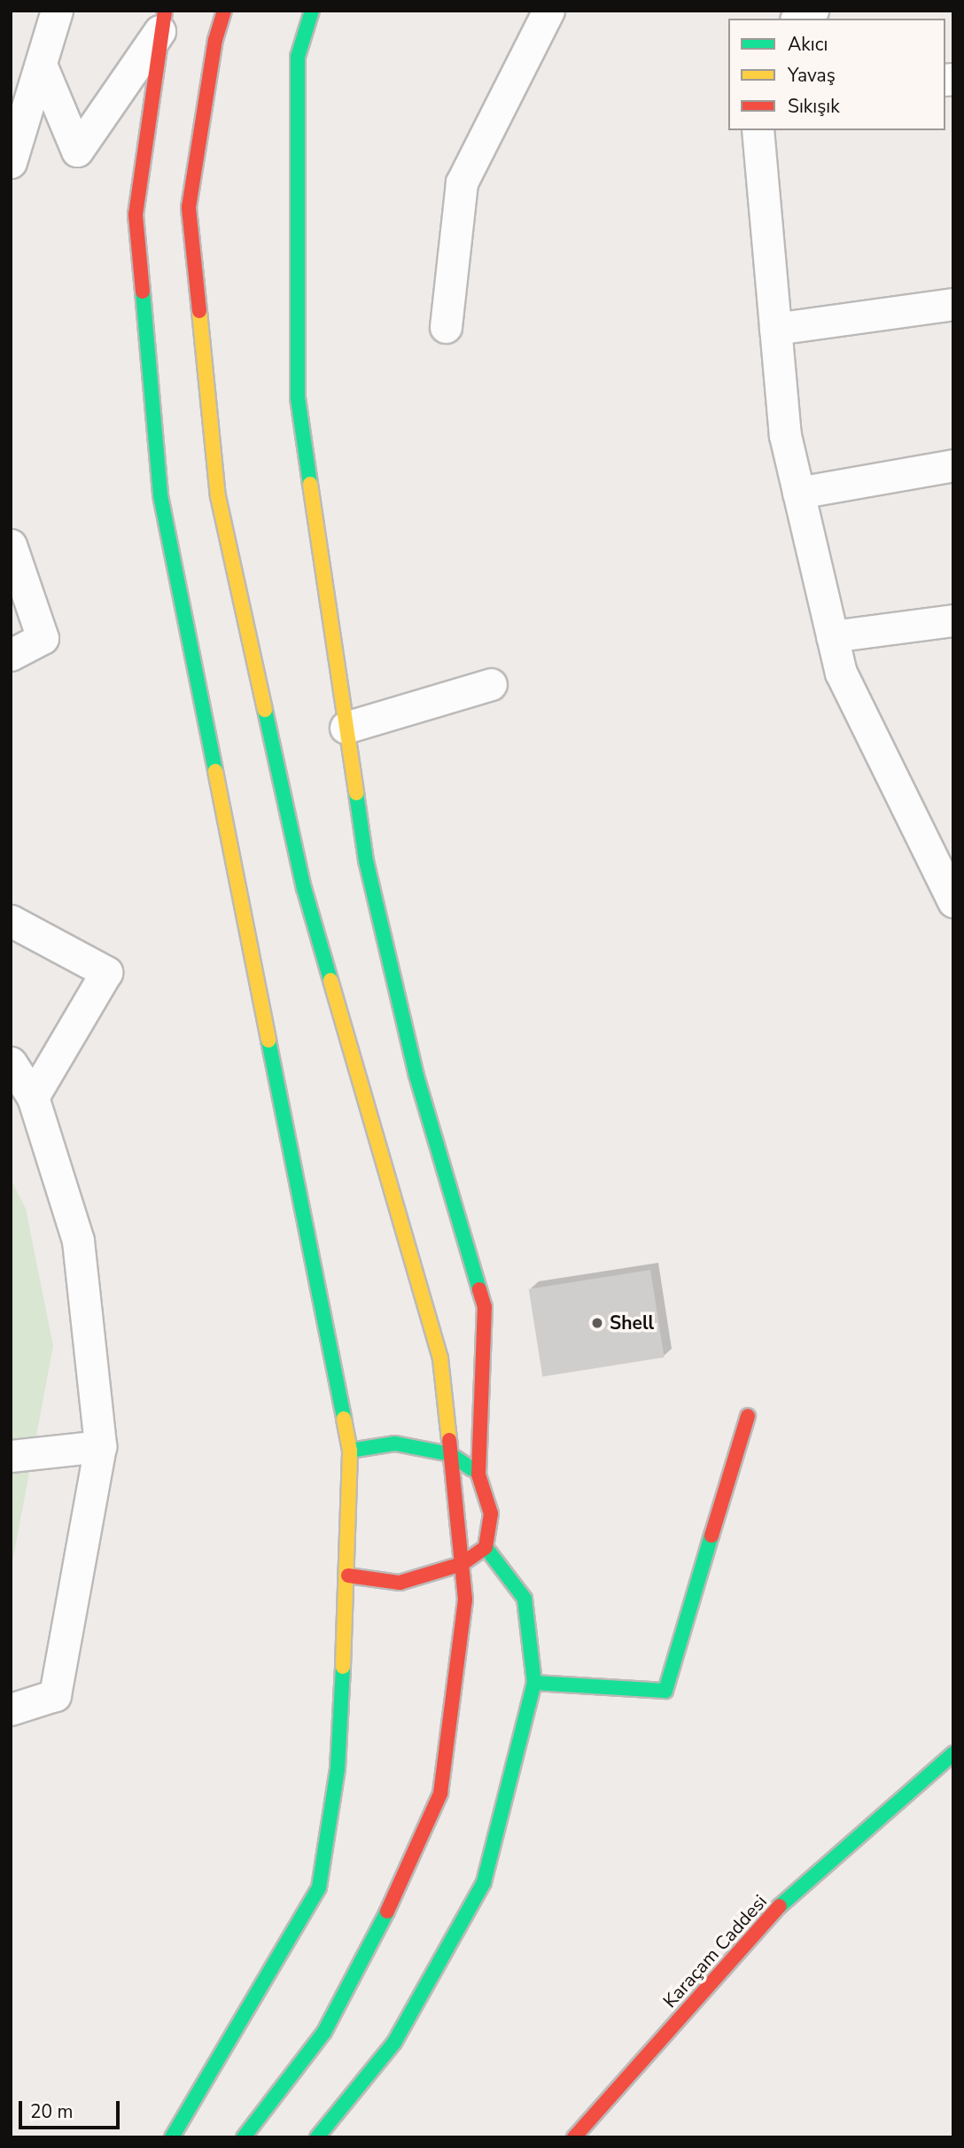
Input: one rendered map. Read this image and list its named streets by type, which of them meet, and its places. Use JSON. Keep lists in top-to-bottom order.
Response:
{
  "streets": {
    "main road": ["Karaçam Caddesi"]
  },
  "places": ["Shell"],
  "legend": ["Akıcı", "Yavaş", "Sıkışık"],
  "scale_bar": "20 m"
}
